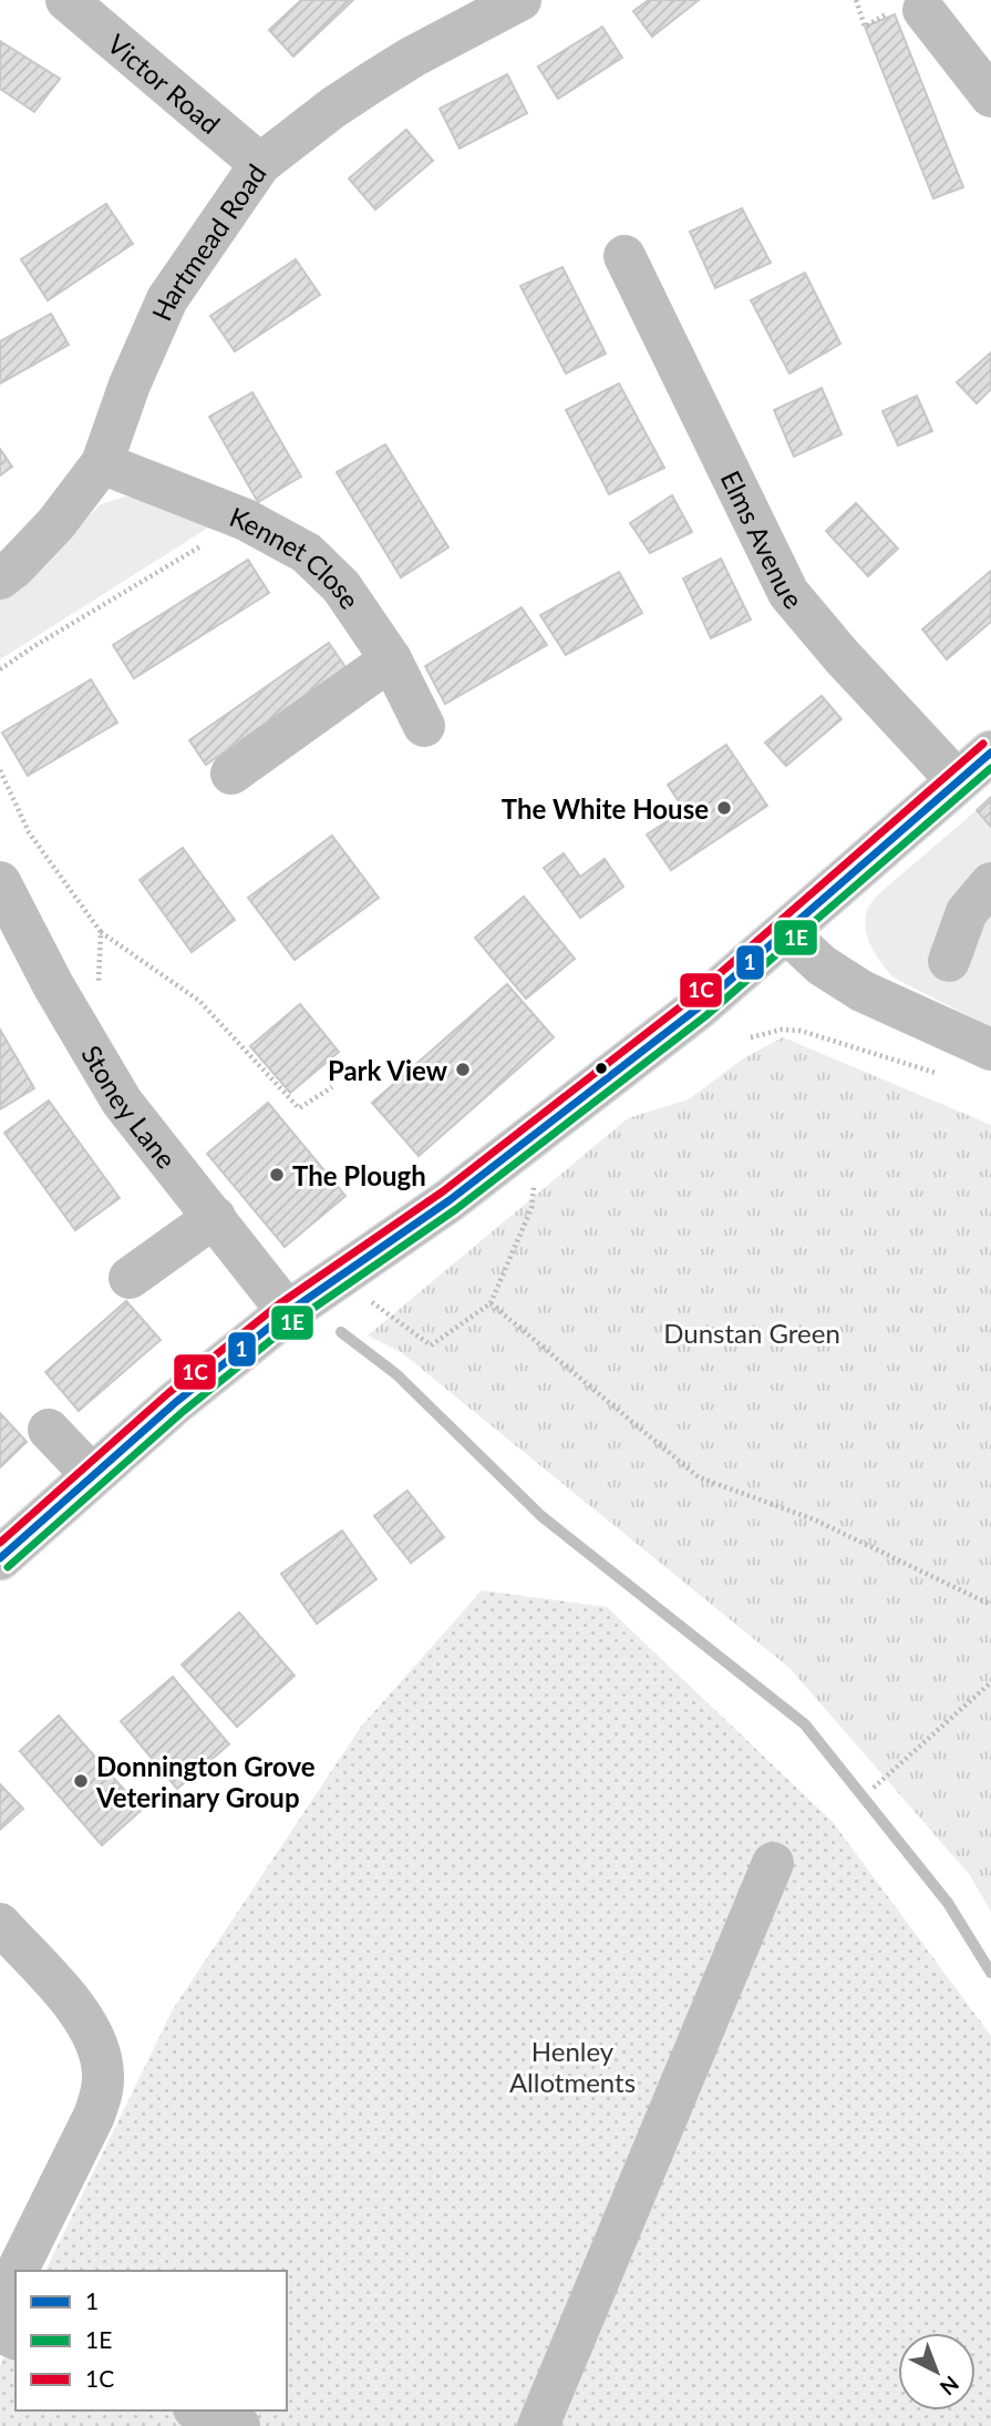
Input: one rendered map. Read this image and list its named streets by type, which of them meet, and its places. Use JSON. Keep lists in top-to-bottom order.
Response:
{
  "streets": {
    "street": [
      "Victor Road",
      "Hartmead Road",
      "Elms Avenue",
      "Kennet Close",
      "Stoney Lane"
    ]
  },
  "crossings": [
    ["Victor Road", "Hartmead Road"],
    ["Hartmead Road", "Kennet Close"]
  ],
  "parks": ["Dunstan Green", "Henley Allotments"],
  "places": [
    "The White House",
    "Park View",
    "The Plough",
    "Donnington Grove Veterinary Group"
  ],
  "lines": ["transit line 1C", "transit line 1", "transit line 1E"],
  "legend": ["1", "1E", "1C"],
  "north": "bottom right"
}
